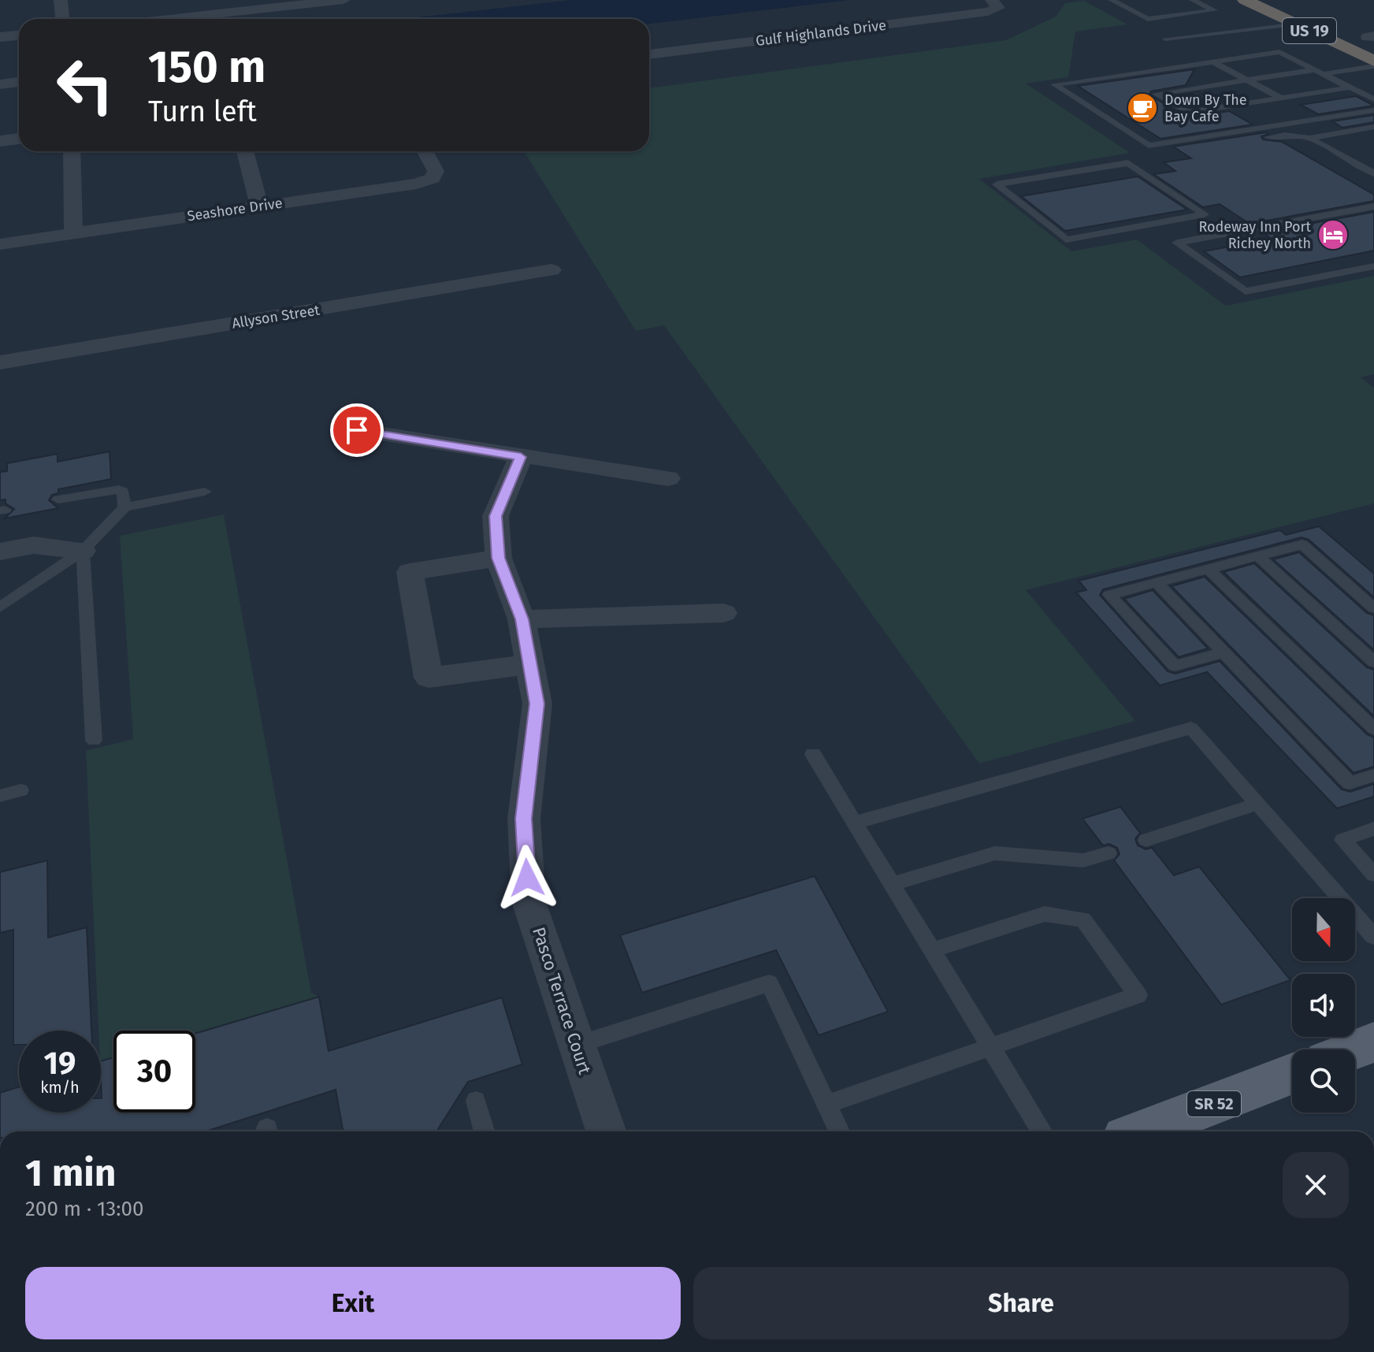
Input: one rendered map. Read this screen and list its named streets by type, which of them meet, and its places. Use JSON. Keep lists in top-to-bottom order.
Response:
{
  "streets": {
    "highway": ["US 19"],
    "main road": ["SR 52"],
    "street": [
      "Gulf Highlands Drive",
      "Seashore Drive",
      "Allyson Street",
      "Pasco Terrace Court"
    ]
  },
  "places": {
    "cafe": ["Down By The Bay Cafe"],
    "hotel": ["Rodeway Inn Port Richey North"]
  },
  "north": "bottom",
  "page": {
    "turn": ["150 m", "Turn left"],
    "speed": "19 km/h",
    "limit": "30",
    "heading": ["1 min", "200 m · 13:00"],
    "buttons": ["Exit", "Share"]
  }
}
